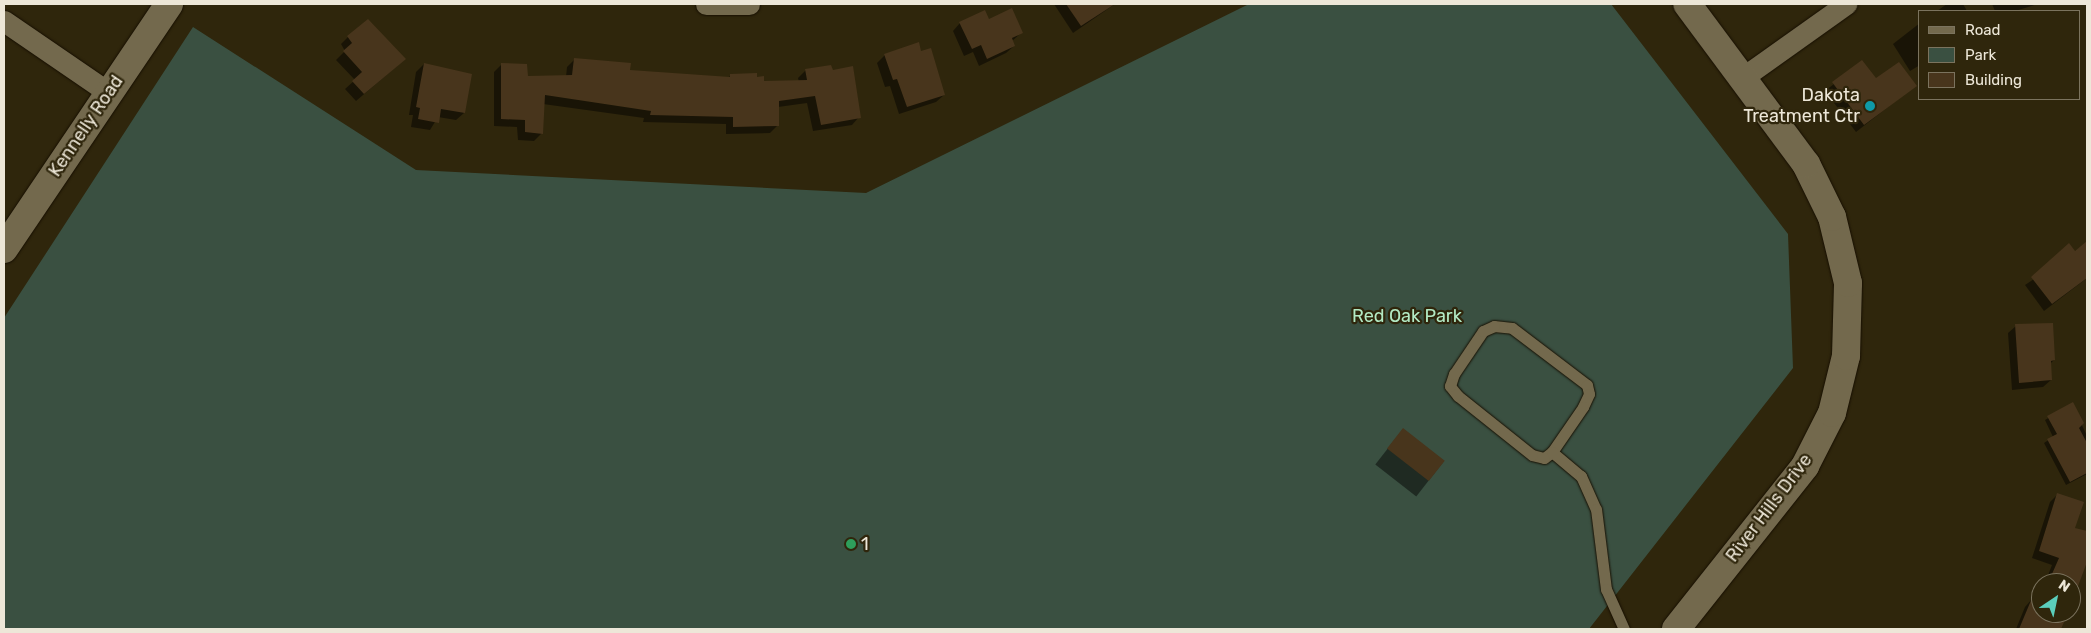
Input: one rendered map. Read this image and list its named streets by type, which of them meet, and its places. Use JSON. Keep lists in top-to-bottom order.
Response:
{
  "streets": {
    "street": ["Kennelly Road", "River Hills Drive"]
  },
  "parks": ["Red Oak Park"],
  "places": ["Dakota Treatment Ctr", "1"],
  "legend": ["Road", "Park", "Building"],
  "north": "top right"
}
